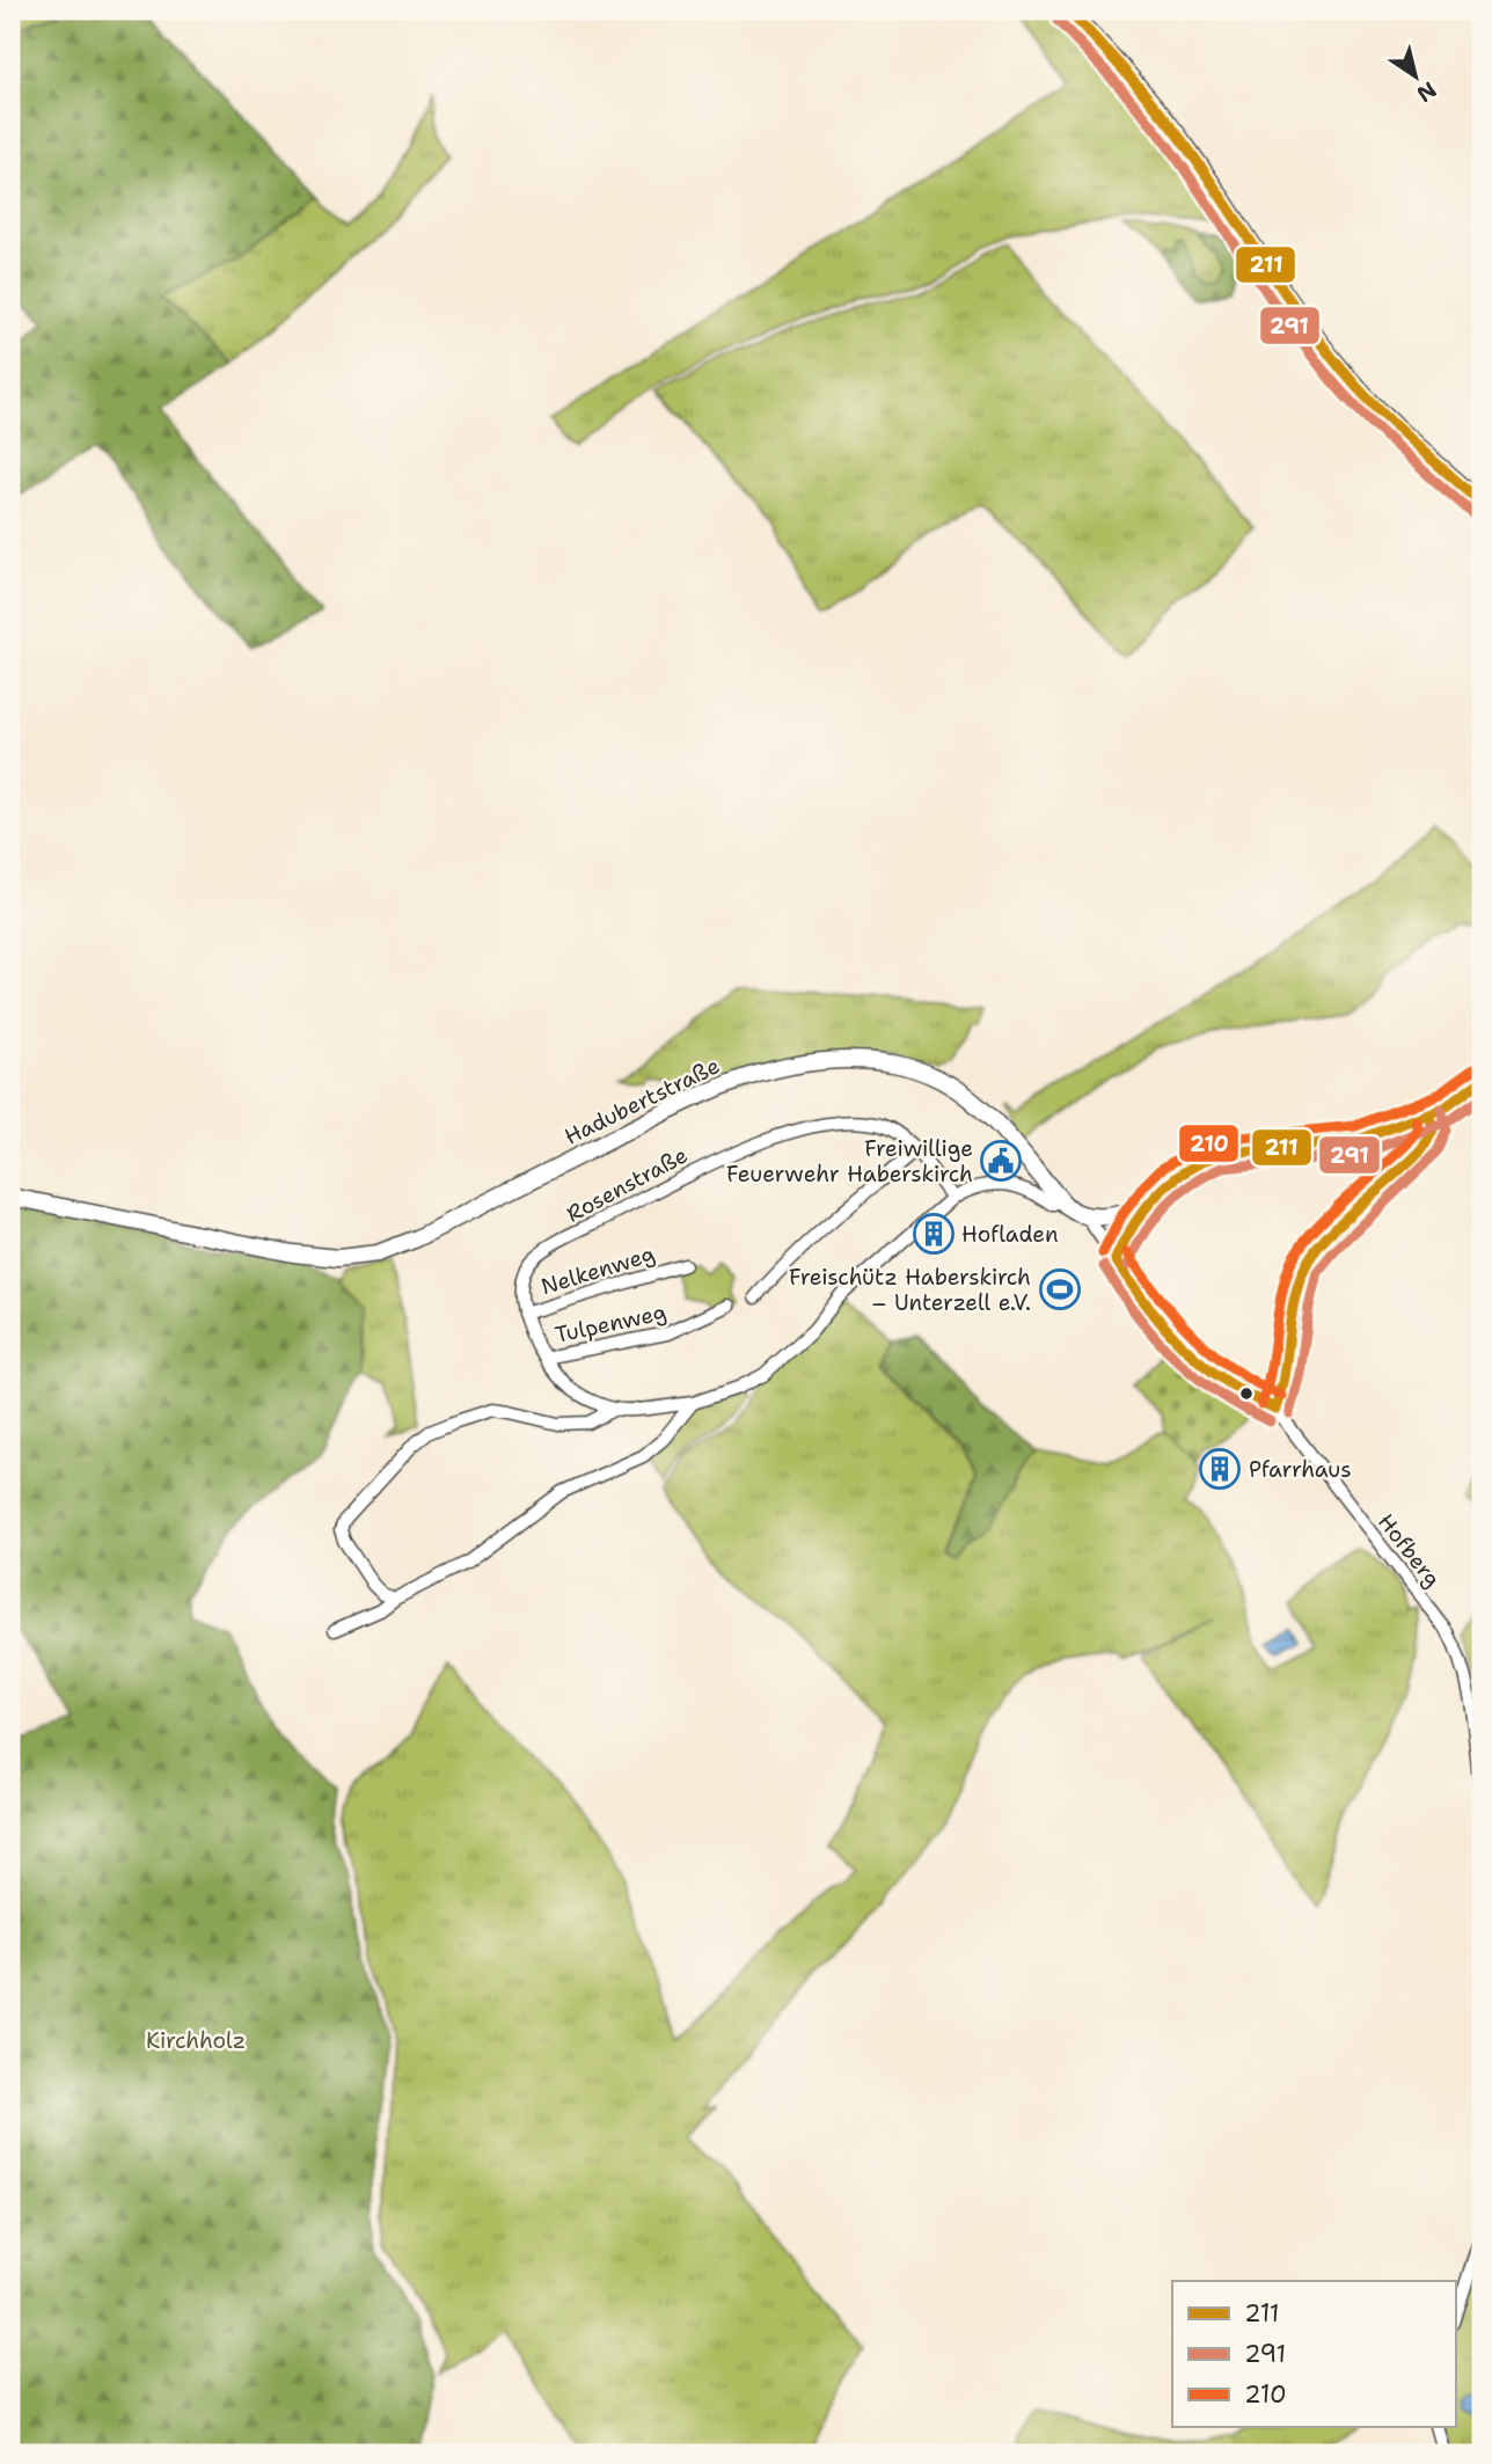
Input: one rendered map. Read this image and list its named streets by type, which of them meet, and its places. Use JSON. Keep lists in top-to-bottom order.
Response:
{
  "streets": {
    "street": [
      "Hadubertstraße",
      "Rosenstraße",
      "Nelkenweg",
      "Tulpenweg",
      "Hofberg"
    ]
  },
  "crossings": [
    ["Hadubertstraße", "Rosenstraße"],
    ["Rosenstraße", "Nelkenweg"],
    ["Rosenstraße", "Tulpenweg"]
  ],
  "parks": ["Kirchholz"],
  "places": {
    "public building": ["Freiwillige Feuerwehr Haberskirch"],
    "building": ["Hofladen", "Pfarrhaus"],
    "sports": ["Freischütz Haberskirch – Unterzell e.V."]
  },
  "lines": ["transit line 211", "transit line 291", "transit line 210"],
  "legend": ["211", "291", "210"],
  "north": "bottom right"
}
